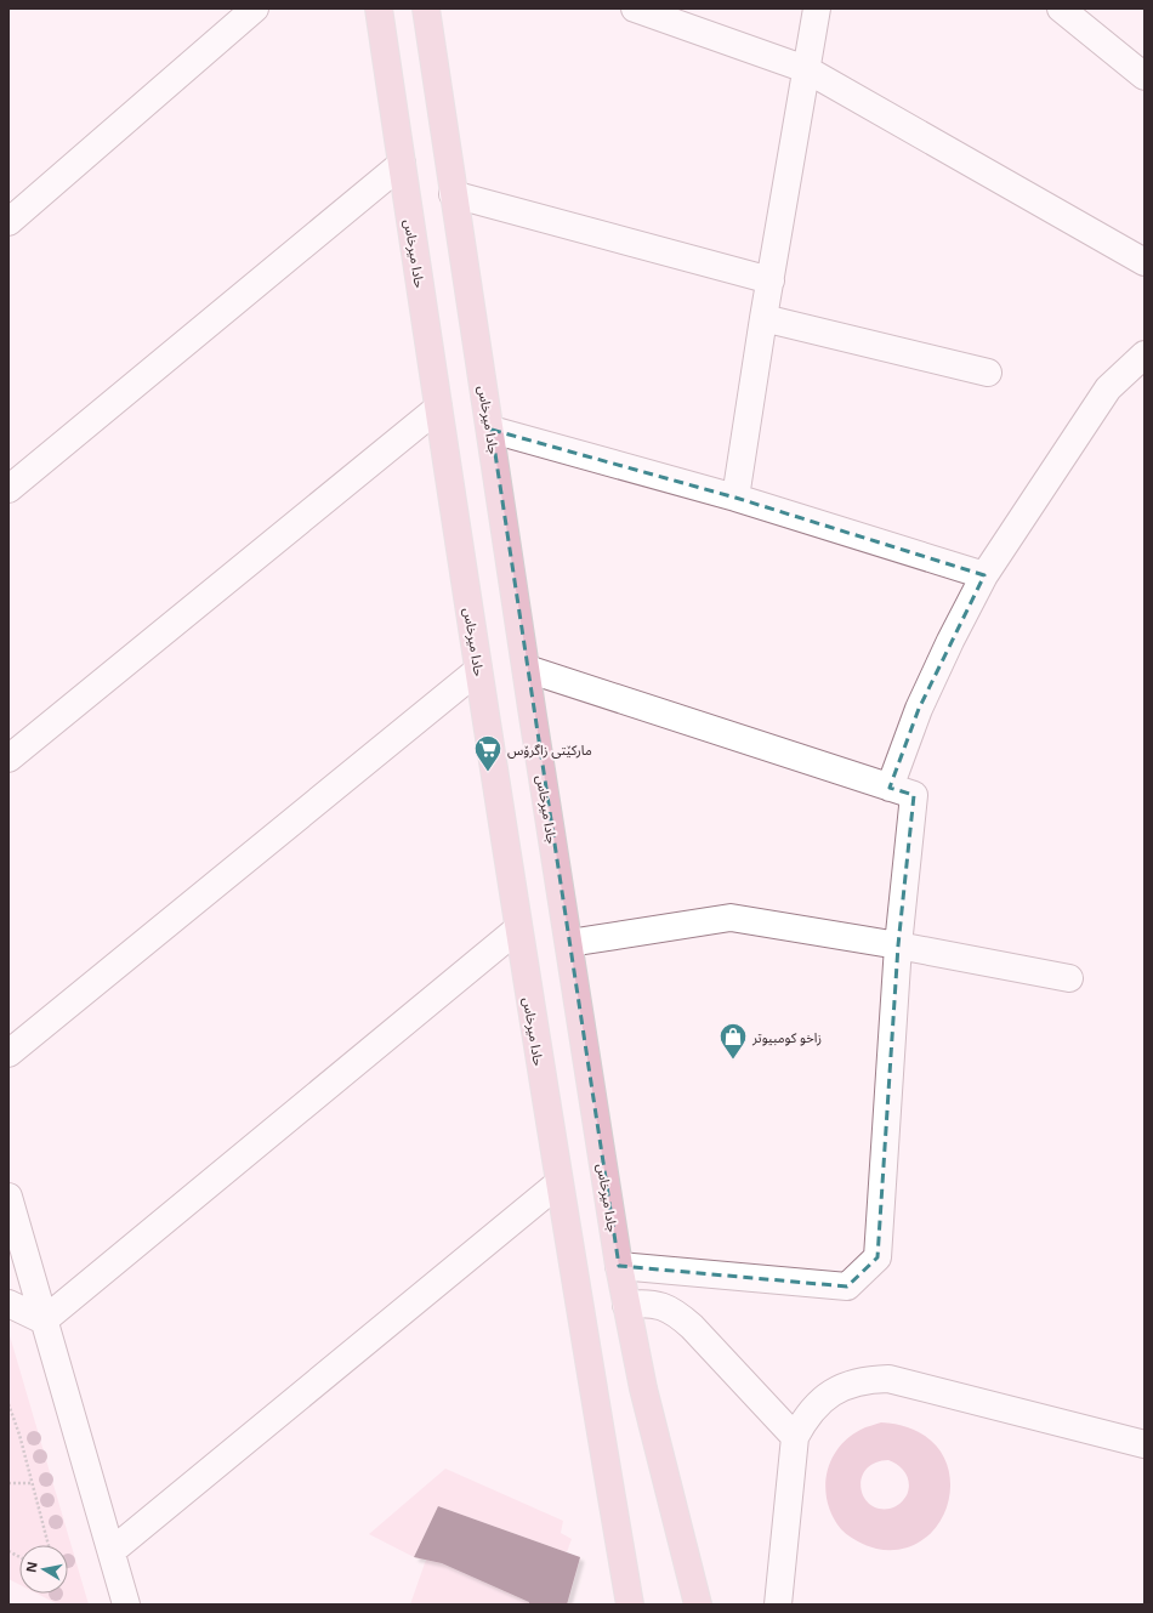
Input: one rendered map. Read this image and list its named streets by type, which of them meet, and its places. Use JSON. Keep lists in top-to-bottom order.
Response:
{
  "streets": {
    "main road": ["حادا ميرخاس", "جادا ميرخاس"]
  },
  "places": {
    "supermarket": ["مارکێتی زاگرۆس"],
    "shop": ["زاخو كومبيوتر"]
  },
  "north": "left"
}
